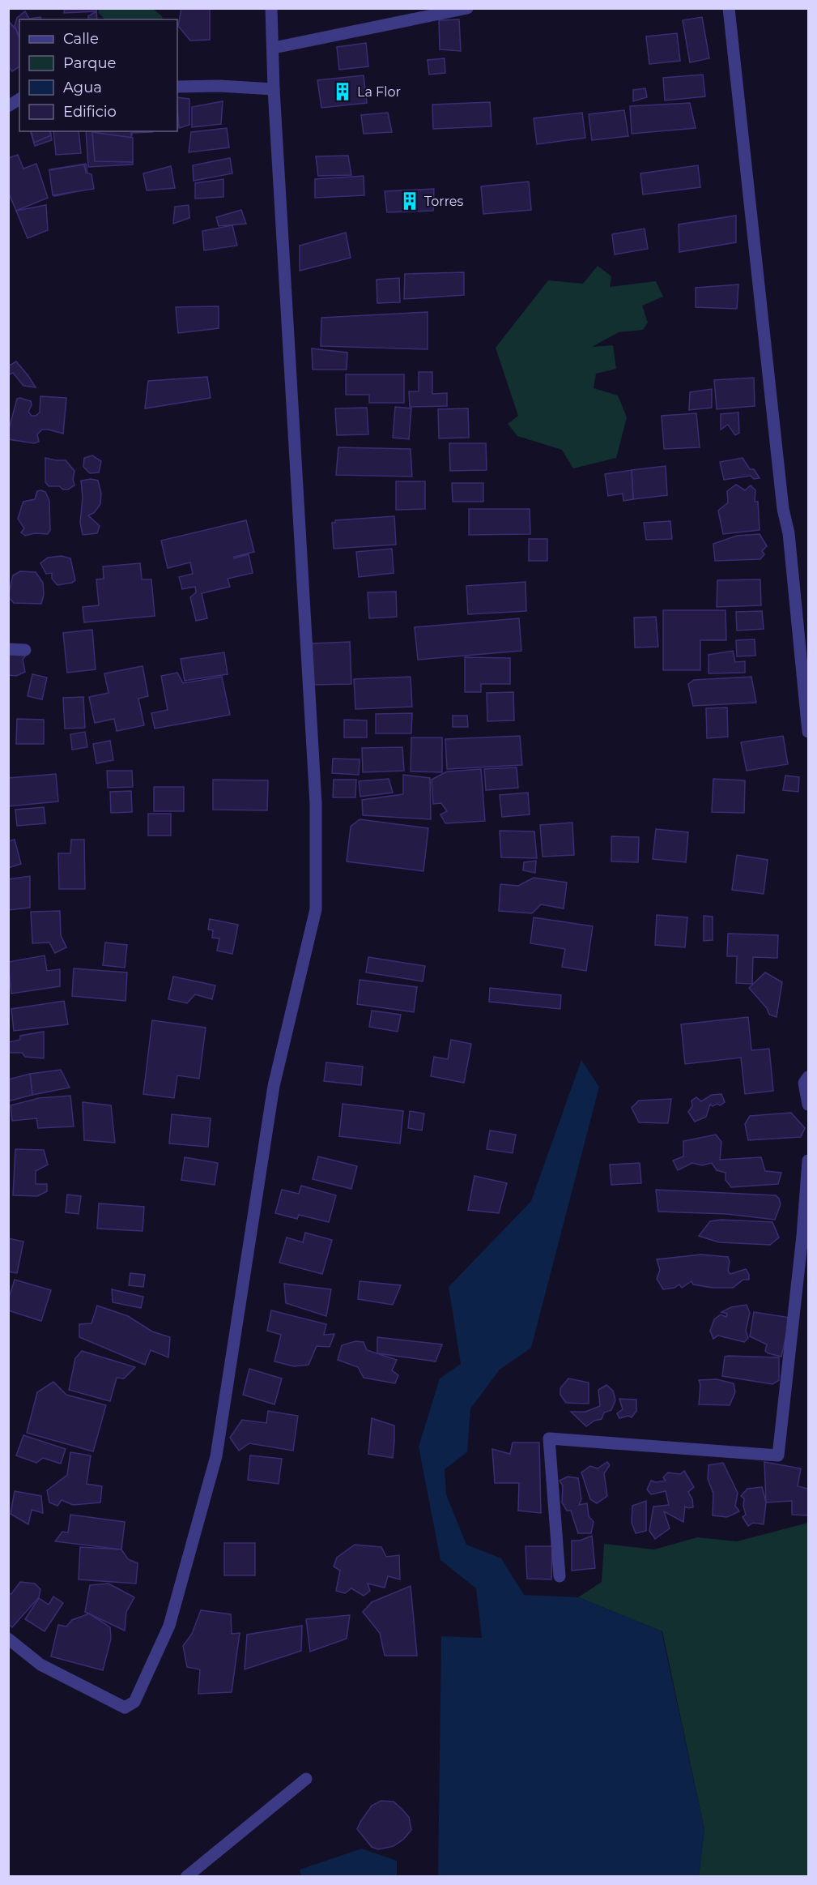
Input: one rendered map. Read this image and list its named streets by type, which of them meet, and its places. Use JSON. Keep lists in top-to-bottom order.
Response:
{
  "places": {
    "building": ["La Flor", "Torres"]
  },
  "legend": [
    "Calle",
    "Parque",
    "Agua",
    "Edificio"
  ]
}
